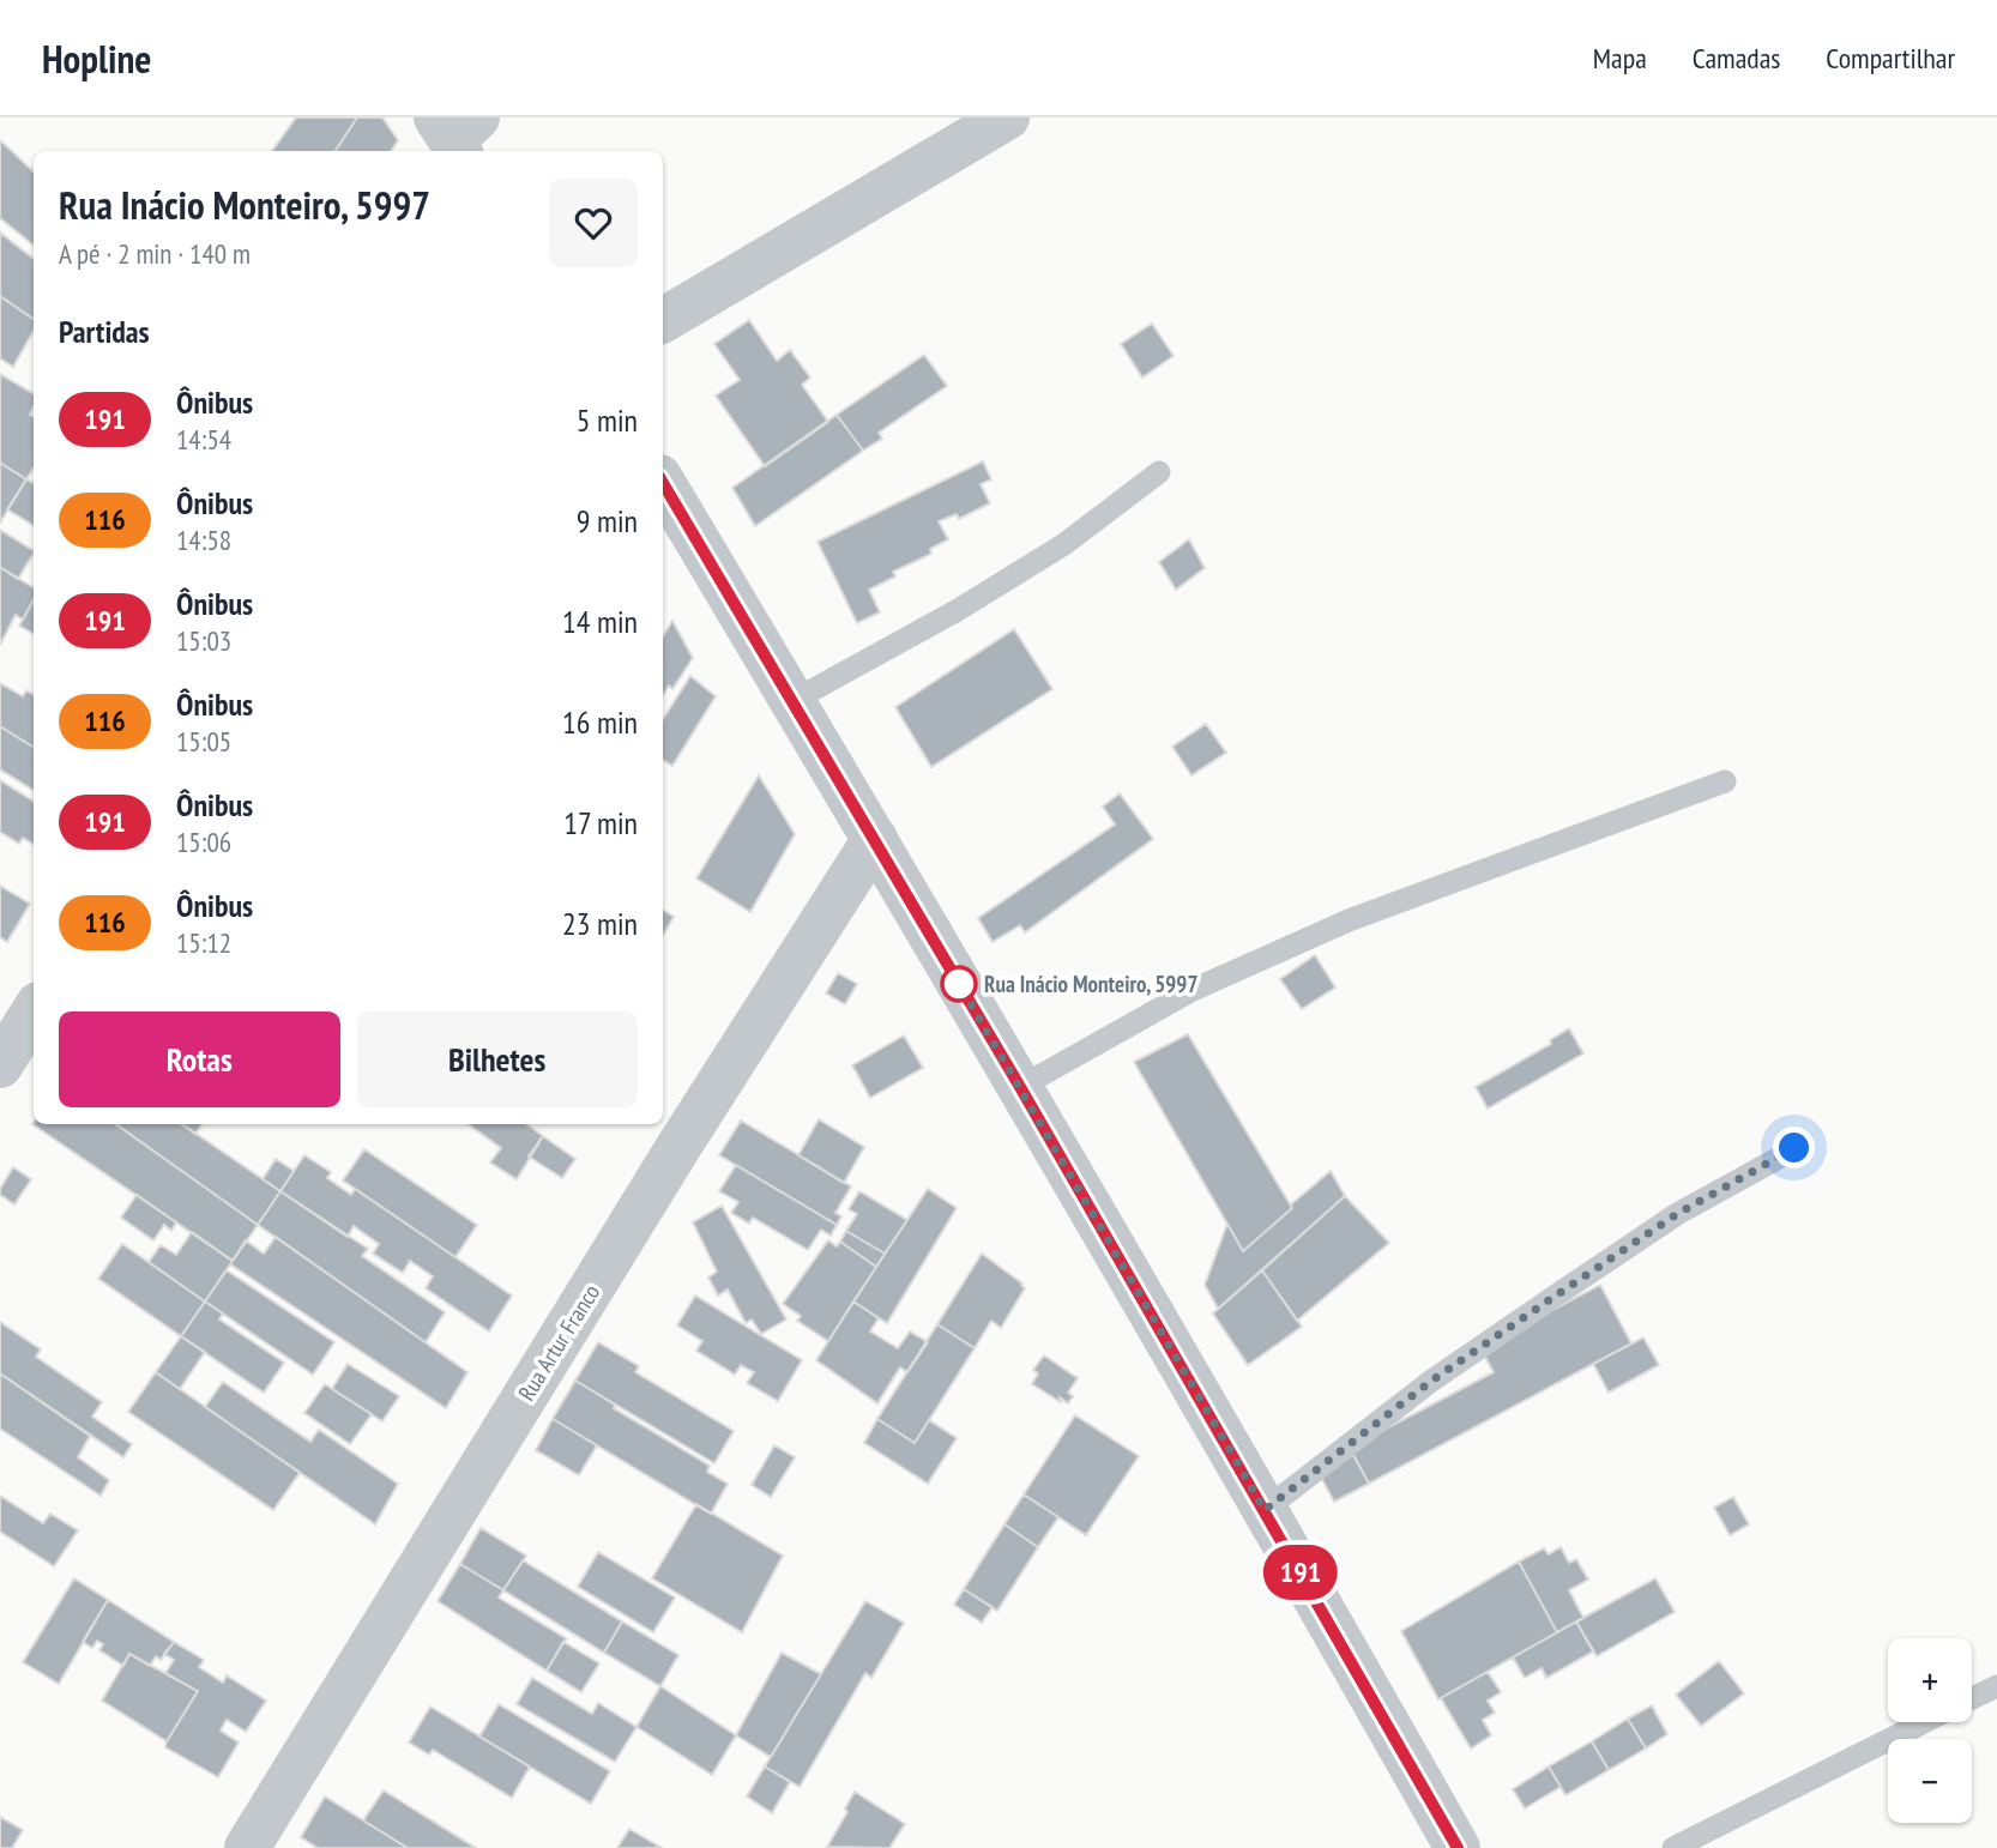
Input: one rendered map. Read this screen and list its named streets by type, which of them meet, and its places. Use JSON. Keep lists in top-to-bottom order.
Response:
{
  "streets": {
    "street": ["Rua Artur Franco"]
  },
  "places": ["Rua Inácio Monteiro, 5997"],
  "lines": ["bus line 191"],
  "page": {
    "header": "Hopline",
    "nav": ["Mapa", "Camadas", "Compartilhar"],
    "on_map": "191",
    "heading": [
      ["Rua Inácio Monteiro, 5997", "A pé · 2 min · 140 m"],
      "Partidas"
    ],
    "list": [
      {
        "mark": "191",
        "name": "Ônibus",
        "note": "14:54",
        "value": "5 min"
      },
      {
        "mark": "116",
        "name": "Ônibus",
        "note": "14:58",
        "value": "9 min"
      },
      {
        "mark": "191",
        "name": "Ônibus",
        "note": "15:03",
        "value": "14 min"
      },
      {
        "mark": "116",
        "name": "Ônibus",
        "note": "15:05",
        "value": "16 min"
      },
      {
        "mark": "191",
        "name": "Ônibus",
        "note": "15:06",
        "value": "17 min"
      },
      {
        "mark": "116",
        "name": "Ônibus",
        "note": "15:12",
        "value": "23 min"
      }
    ],
    "buttons": ["Rotas", "Bilhetes"],
    "map_buttons": ["+", "−"]
  }
}
